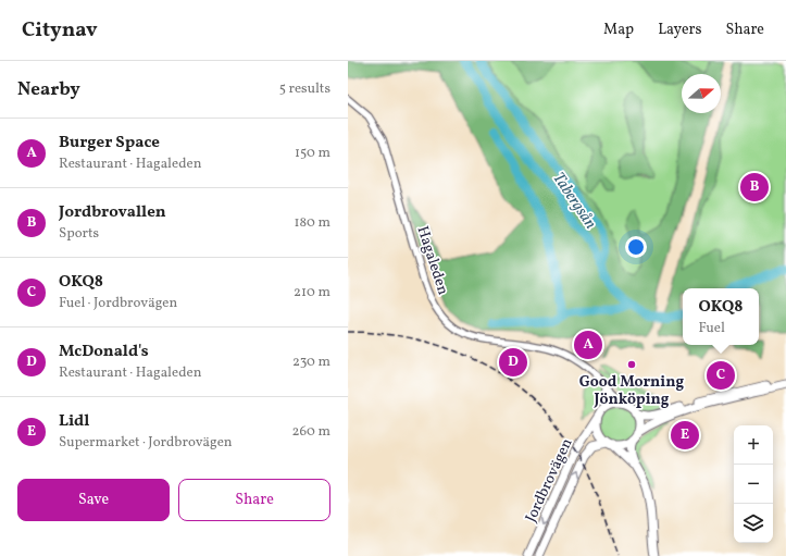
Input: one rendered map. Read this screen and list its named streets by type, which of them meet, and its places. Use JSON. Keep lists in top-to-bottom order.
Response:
{
  "streets": {
    "main road": ["Jordbrovägen"],
    "street": ["Hagaleden"]
  },
  "crossings": [
    ["Hagaleden", "Jordbrovägen"]
  ],
  "water": ["Tabergsån"],
  "places": ["Good Morning Jönköping"],
  "north": "right",
  "page": {
    "header": "Citynav",
    "nav": ["Map", "Layers", "Share"],
    "heading": ["Nearby", "5 results"],
    "list": [
      {
        "mark": "A",
        "name": "Burger Space",
        "note": "Restaurant · Hagaleden",
        "value": "150 m"
      },
      {
        "mark": "B",
        "name": "Jordbrovallen",
        "note": "Sports",
        "value": "180 m"
      },
      {
        "mark": "C",
        "name": "OKQ8",
        "note": "Fuel · Jordbrovägen",
        "value": "210 m"
      },
      {
        "mark": "D",
        "name": "McDonald's",
        "note": "Restaurant · Hagaleden",
        "value": "230 m"
      },
      {
        "mark": "E",
        "name": "Lidl",
        "note": "Supermarket · Jordbrovägen",
        "value": "260 m"
      }
    ],
    "pins": [
      "B",
      "A",
      "D",
      "C",
      "E"
    ],
    "popup": ["OKQ8", "Fuel"],
    "map_buttons": ["+", "−"],
    "buttons": ["Save", "Share"]
  }
}
